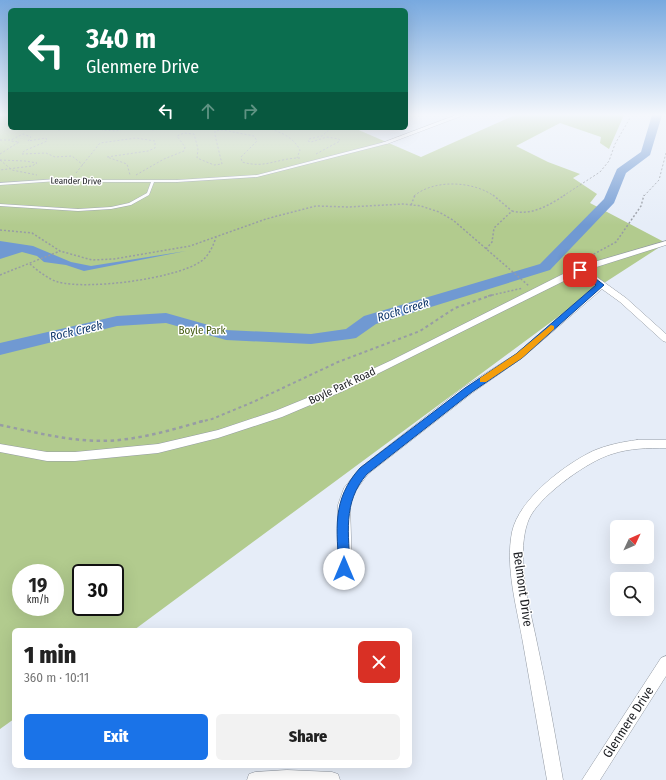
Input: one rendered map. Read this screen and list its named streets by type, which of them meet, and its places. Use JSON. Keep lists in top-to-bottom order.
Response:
{
  "streets": {
    "street": ["Boyle Park Road", "Belmont Drive", "Glenmere Drive"],
    "lane": ["Leander Drive"]
  },
  "water": ["Rock Creek"],
  "parks": ["Boyle Park"],
  "north": "top right",
  "page": {
    "turn": ["340 m", "Glenmere Drive"],
    "speed": "19 km/h",
    "limit": "30",
    "heading": ["1 min", "360 m · 10:11"],
    "buttons": ["Exit", "Share"]
  }
}
